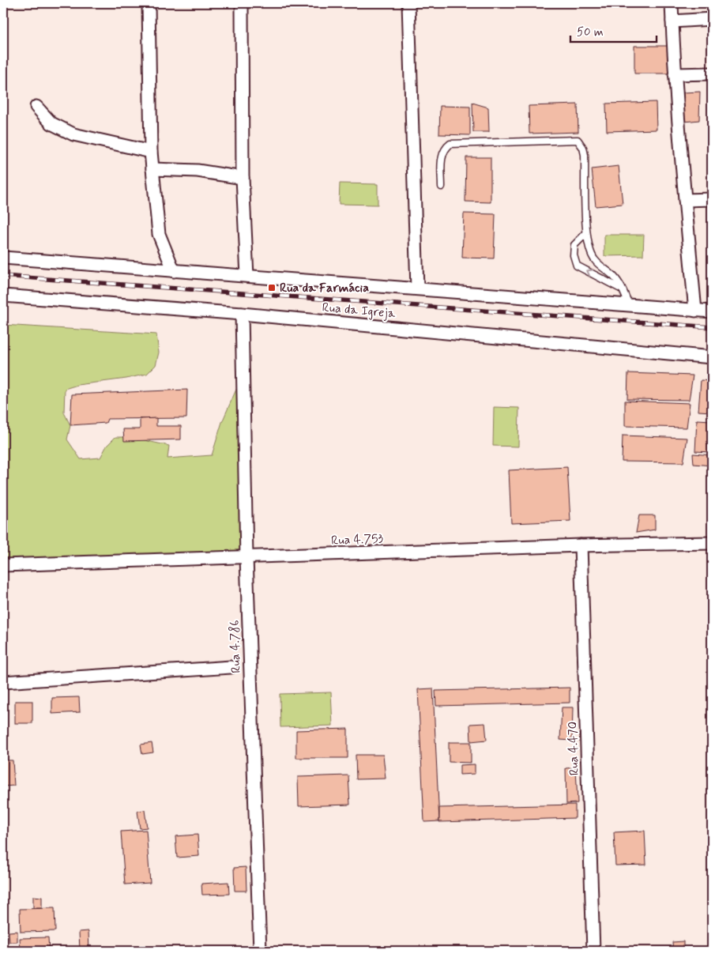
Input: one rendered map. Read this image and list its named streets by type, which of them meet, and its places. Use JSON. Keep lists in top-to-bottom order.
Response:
{
  "streets": {
    "street": [
      "Rua da Igreja",
      "Rua 4.753",
      "Rua 4.786",
      "Rua 4.470"
    ]
  },
  "crossings": [
    ["Rua da Igreja", "Rua 4.786"],
    ["Rua 4.753", "Rua 4.786"],
    ["Rua 4.753", "Rua 4.470"]
  ],
  "places": {
    "transit": ["Rua da Farmácia"]
  },
  "scale_bar": "50 m"
}
